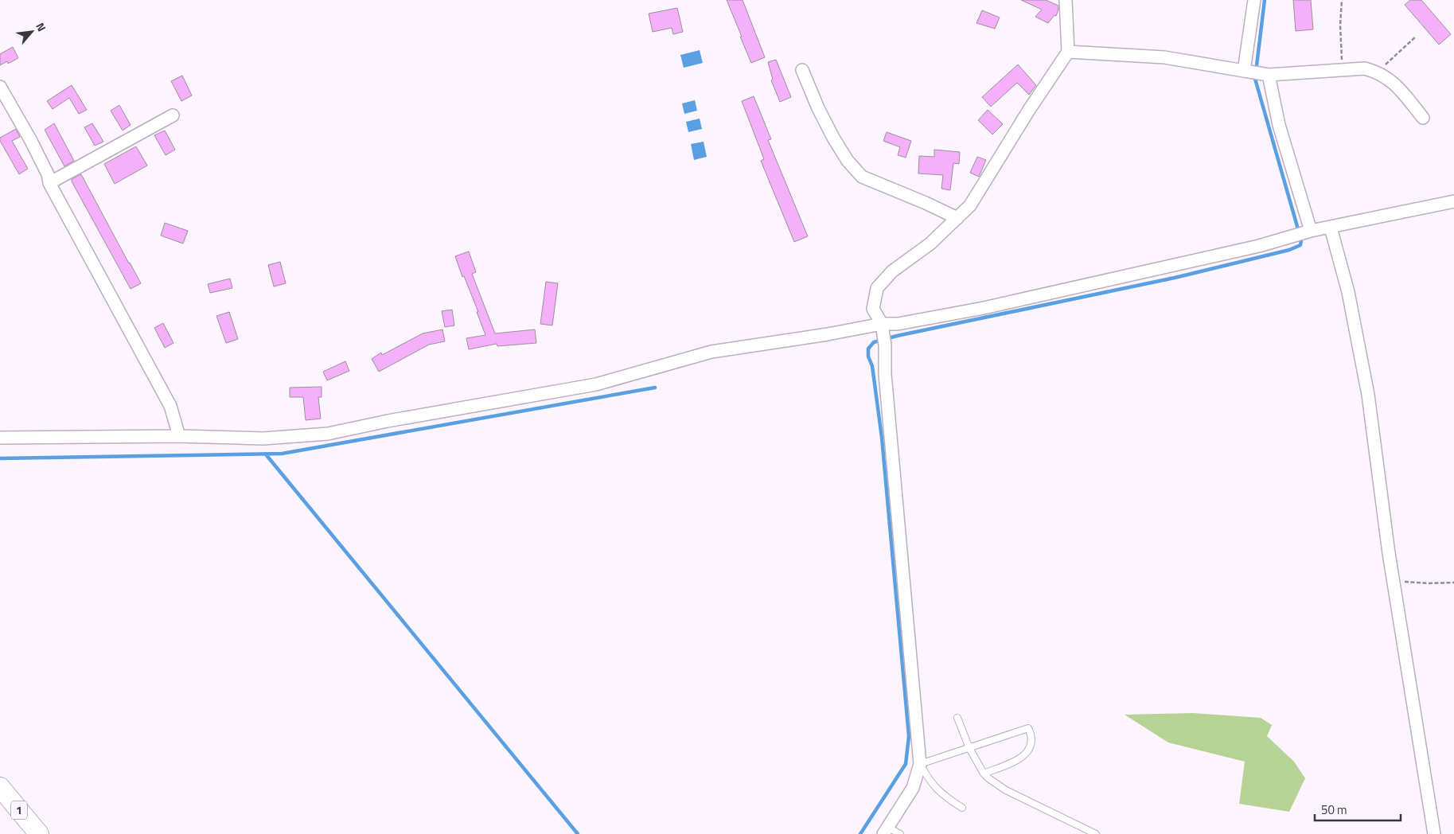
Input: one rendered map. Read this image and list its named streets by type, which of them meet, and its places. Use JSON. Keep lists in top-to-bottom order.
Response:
{
  "streets": {
    "main road": ["1"]
  },
  "scale_bar": "50 m",
  "north": "top right"
}
